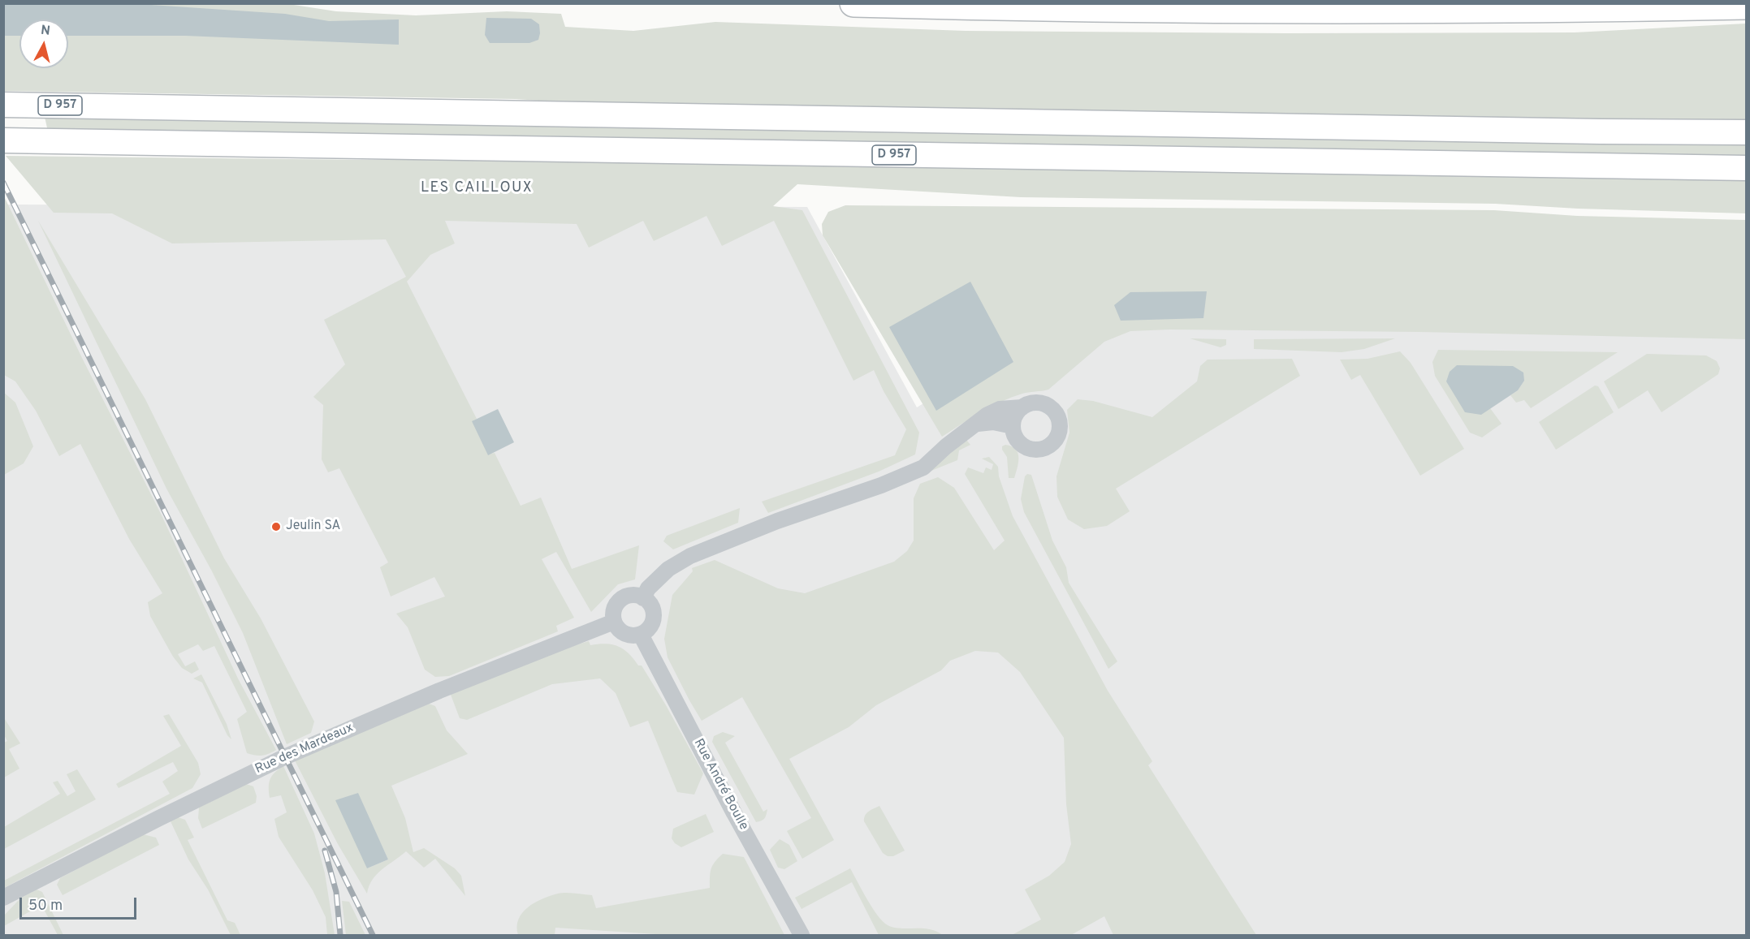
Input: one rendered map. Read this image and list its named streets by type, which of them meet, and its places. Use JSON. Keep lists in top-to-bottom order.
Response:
{
  "streets": {
    "main road": ["D 957"],
    "street": ["Rue des Mardeaux", "Rue André Boulle"]
  },
  "crossings": [
    ["Rue des Mardeaux", "Rue André Boulle"]
  ],
  "districts": ["LES CAILLOUX"],
  "places": ["Jeulin SA"],
  "scale_bar": "50 m",
  "north": "top"
}
